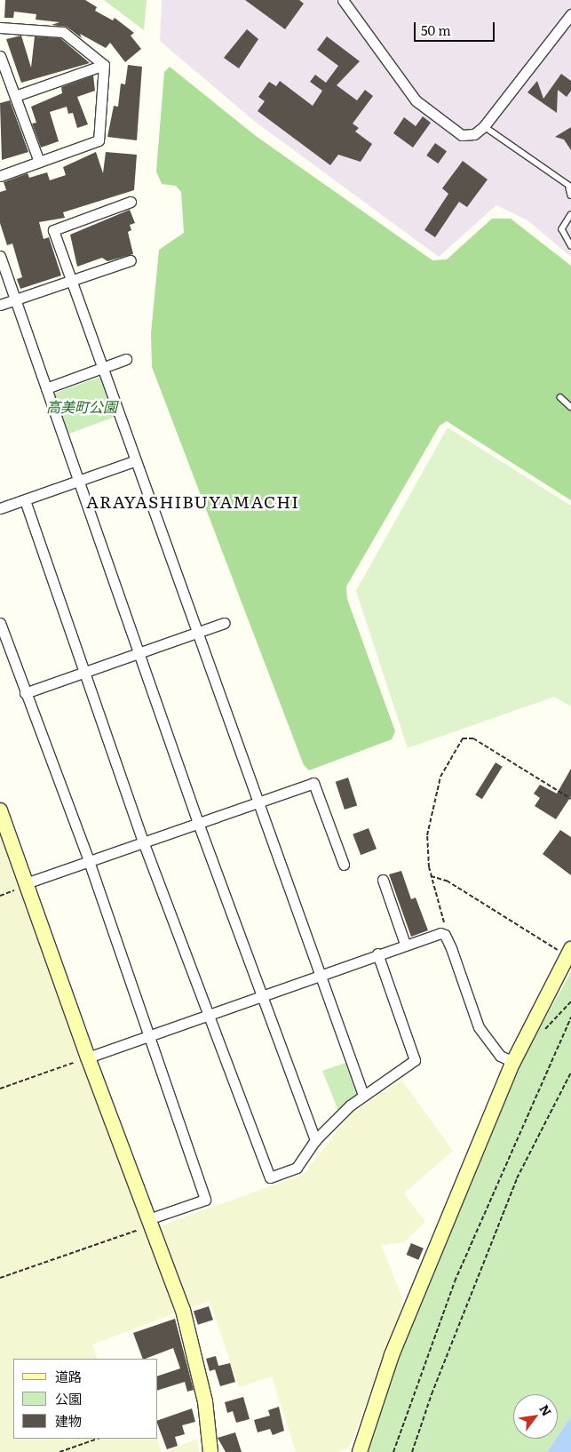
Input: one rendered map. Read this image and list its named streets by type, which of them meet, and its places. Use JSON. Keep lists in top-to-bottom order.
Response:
{
  "districts": ["ARAYASHIBUYAMACHI"],
  "parks": ["高美町公園"],
  "legend": ["道路", "公園", "建物"],
  "scale_bar": "50 m",
  "north": "top right"
}
